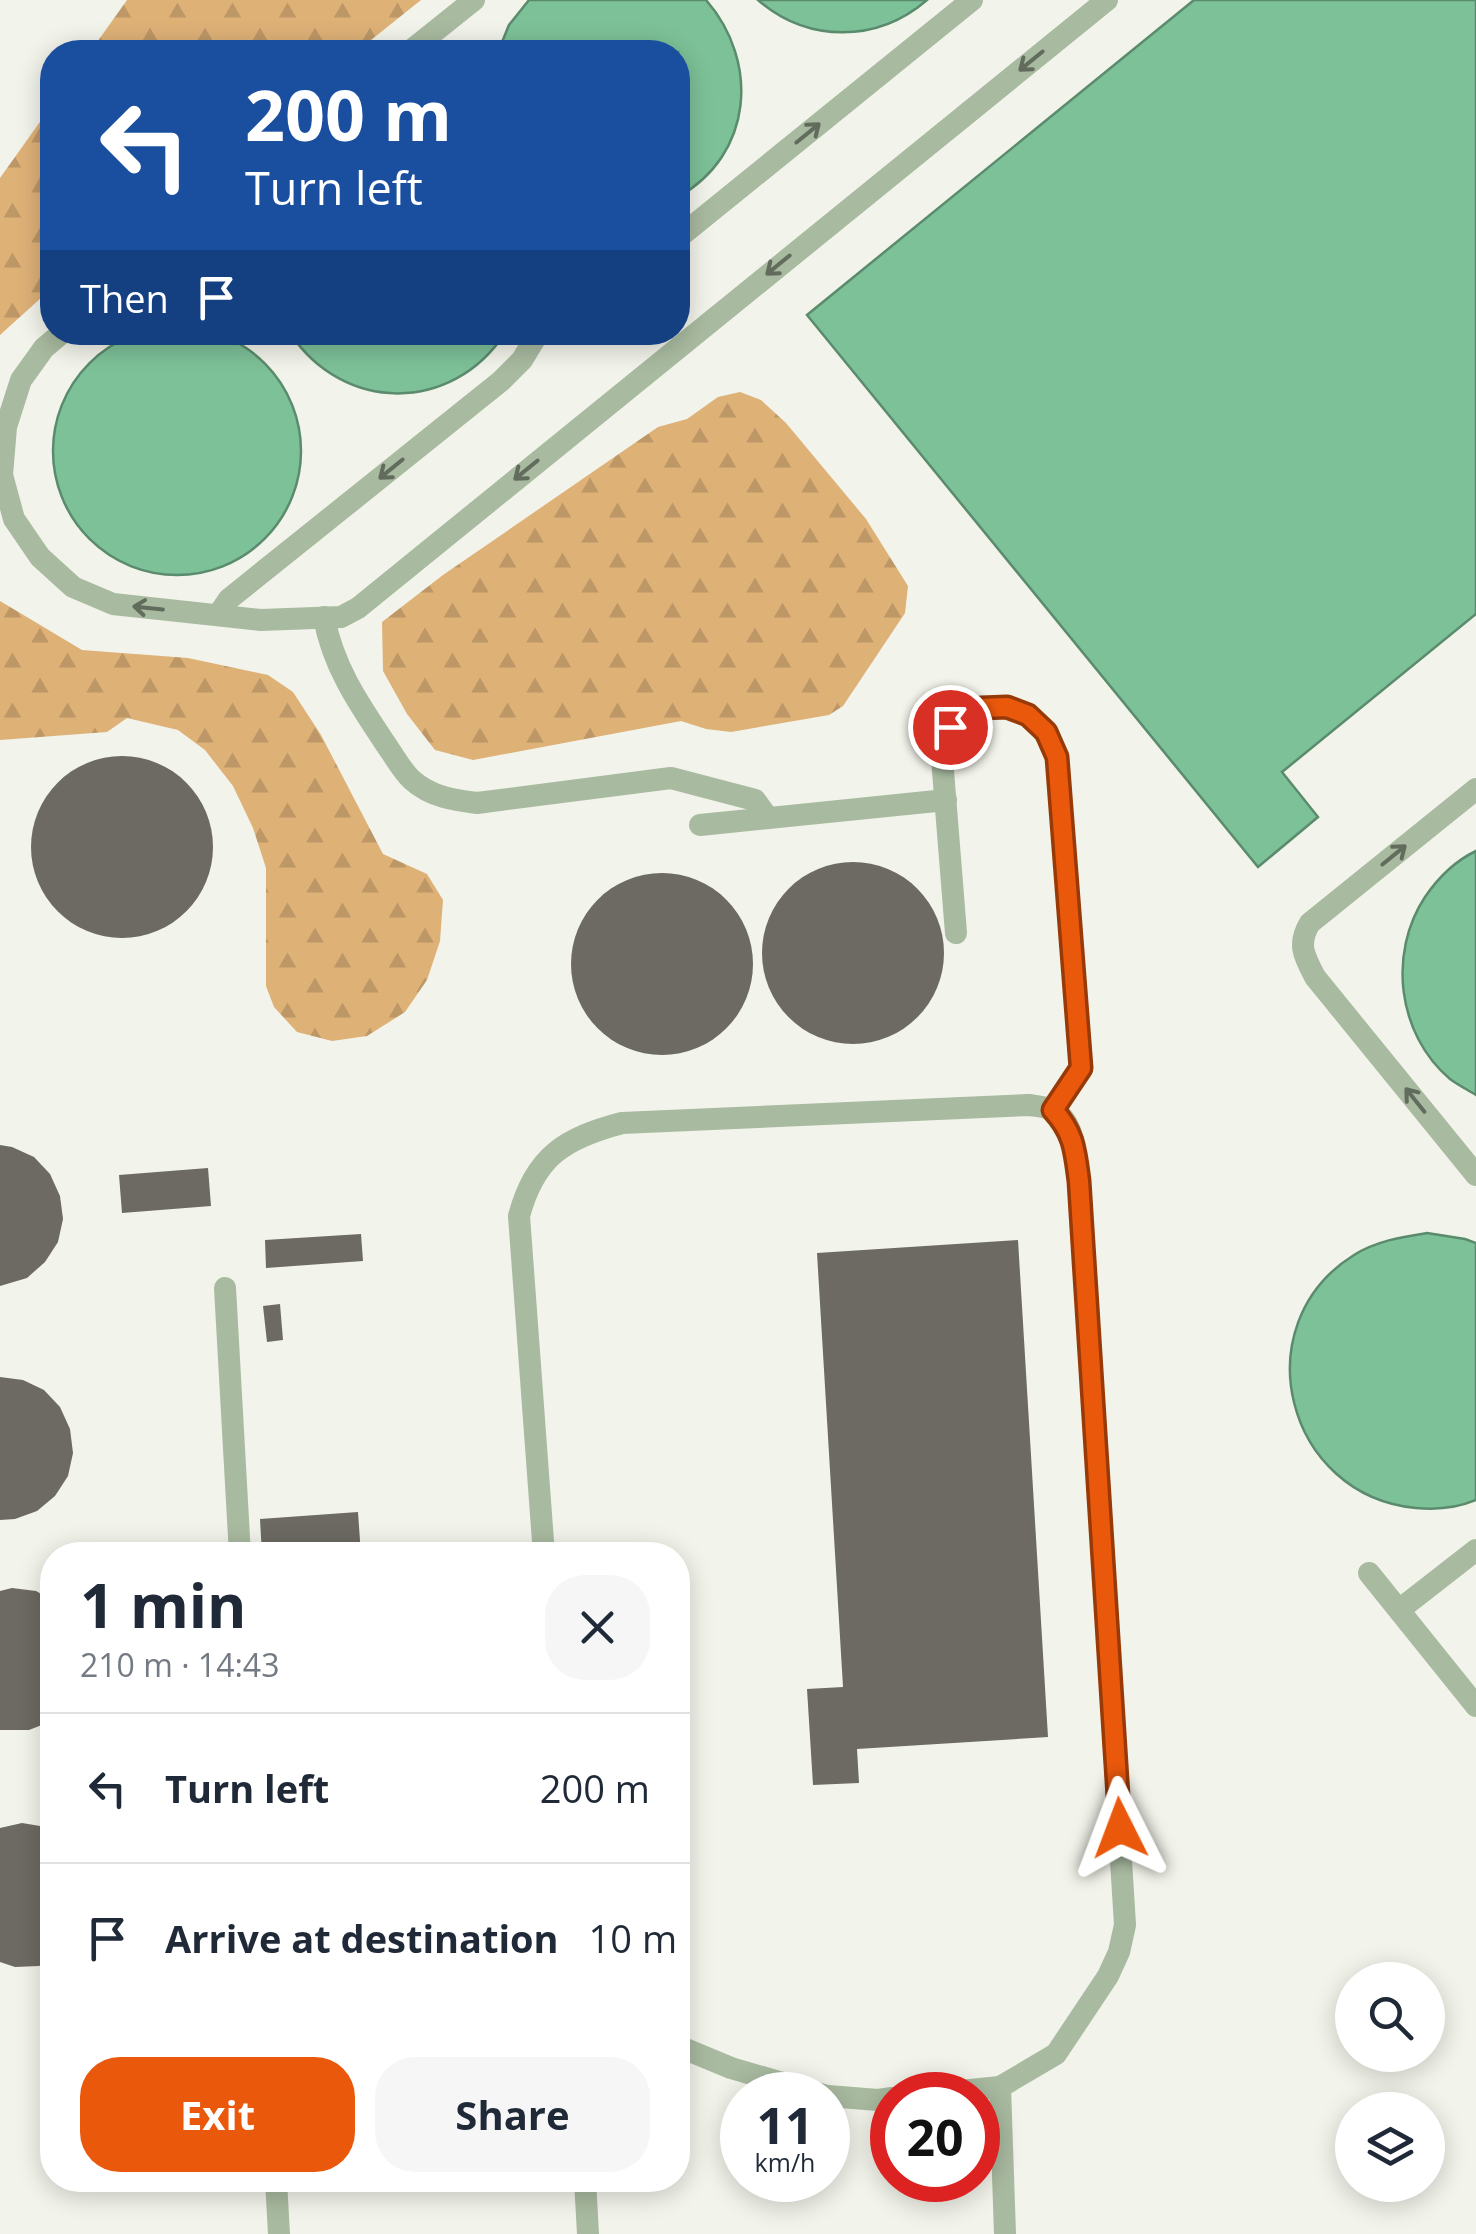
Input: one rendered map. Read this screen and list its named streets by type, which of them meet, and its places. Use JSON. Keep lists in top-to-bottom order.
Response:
{
  "page": {
    "turn": ["200 m", "Turn left"],
    "then": "Then",
    "heading": ["1 min", "210 m · 14:43"],
    "list": [
      {
        "name": "Turn left",
        "value": "200 m"
      },
      {
        "name": "Arrive at destination",
        "value": "10 m"
      }
    ],
    "buttons": ["Exit", "Share"],
    "speed": "11 km/h",
    "limit": "20"
  }
}
